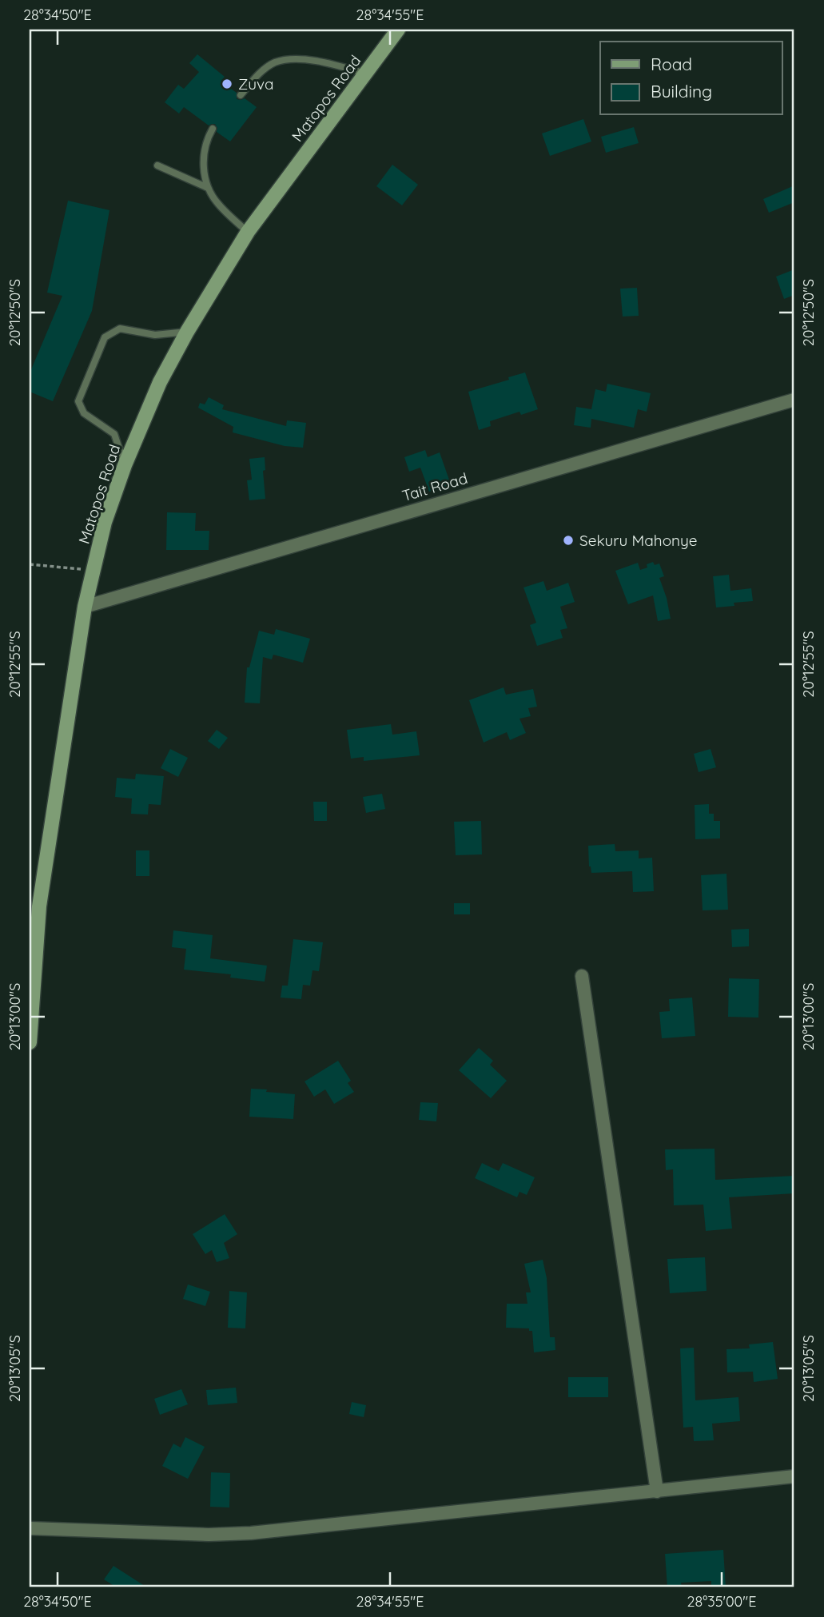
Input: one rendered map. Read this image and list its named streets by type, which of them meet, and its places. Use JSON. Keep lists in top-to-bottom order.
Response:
{
  "streets": {
    "main road": ["Matopos Road"],
    "street": ["Tait Road"]
  },
  "crossings": [
    ["Matopos Road", "Tait Road"]
  ],
  "places": ["Zuva", "Sekuru Mahonye"],
  "legend": ["Road", "Building"],
  "coordinates": [
    "28°34'50\"E",
    "28°34'55\"E",
    "20°12'50\"S",
    "20°12'55\"S",
    "20°13'00\"S",
    "20°13'05\"S",
    "28°35'00\"E"
  ]
}
